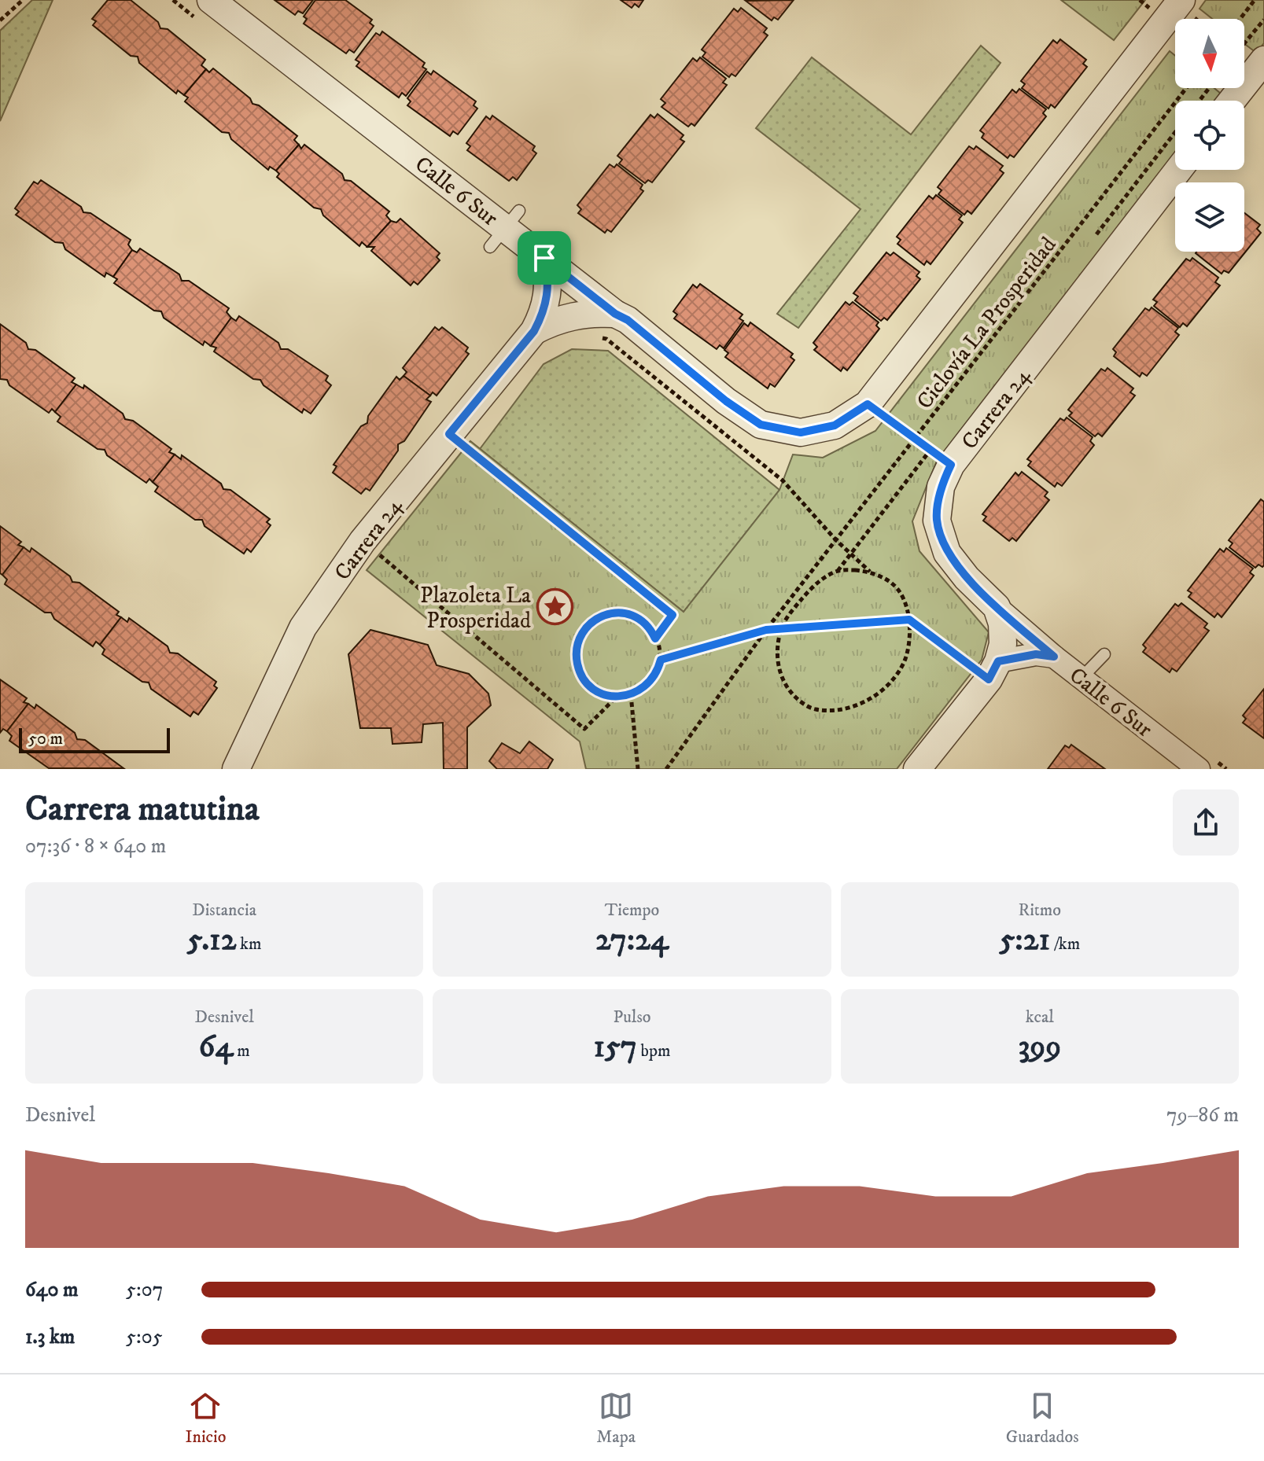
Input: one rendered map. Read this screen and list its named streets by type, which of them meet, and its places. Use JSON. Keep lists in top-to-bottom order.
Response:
{
  "streets": {
    "street": ["Calle 6 Sur", "Carrera 24"],
    "path": ["Ciclovía La Prosperidad"]
  },
  "crossings": [
    ["Calle 6 Sur", "Carrera 24"]
  ],
  "places": {
    "place": ["Plazoleta La Prosperidad"]
  },
  "scale_bar": "50 m",
  "north": "bottom",
  "page": {
    "scale": "50 m",
    "heading": ["Carrera matutina", "07:36 · 8 × 640 m"],
    "stats": [
      ["Distancia", "5.12 km"],
      ["Tiempo", "27:24"],
      ["Ritmo", "5:21 /km"],
      ["Desnivel", "64 m"],
      ["Pulso", "157 bpm"],
      ["kcal", "399"]
    ],
    "chart": ["Desnivel", "79–86 m"],
    "list": [
      {
        "name": "640 m",
        "note": "5:07"
      },
      {
        "name": "1.3 km",
        "note": "5:05"
      }
    ],
    "tabs": ["Inicio", "Mapa", "Guardados"]
  }
}
